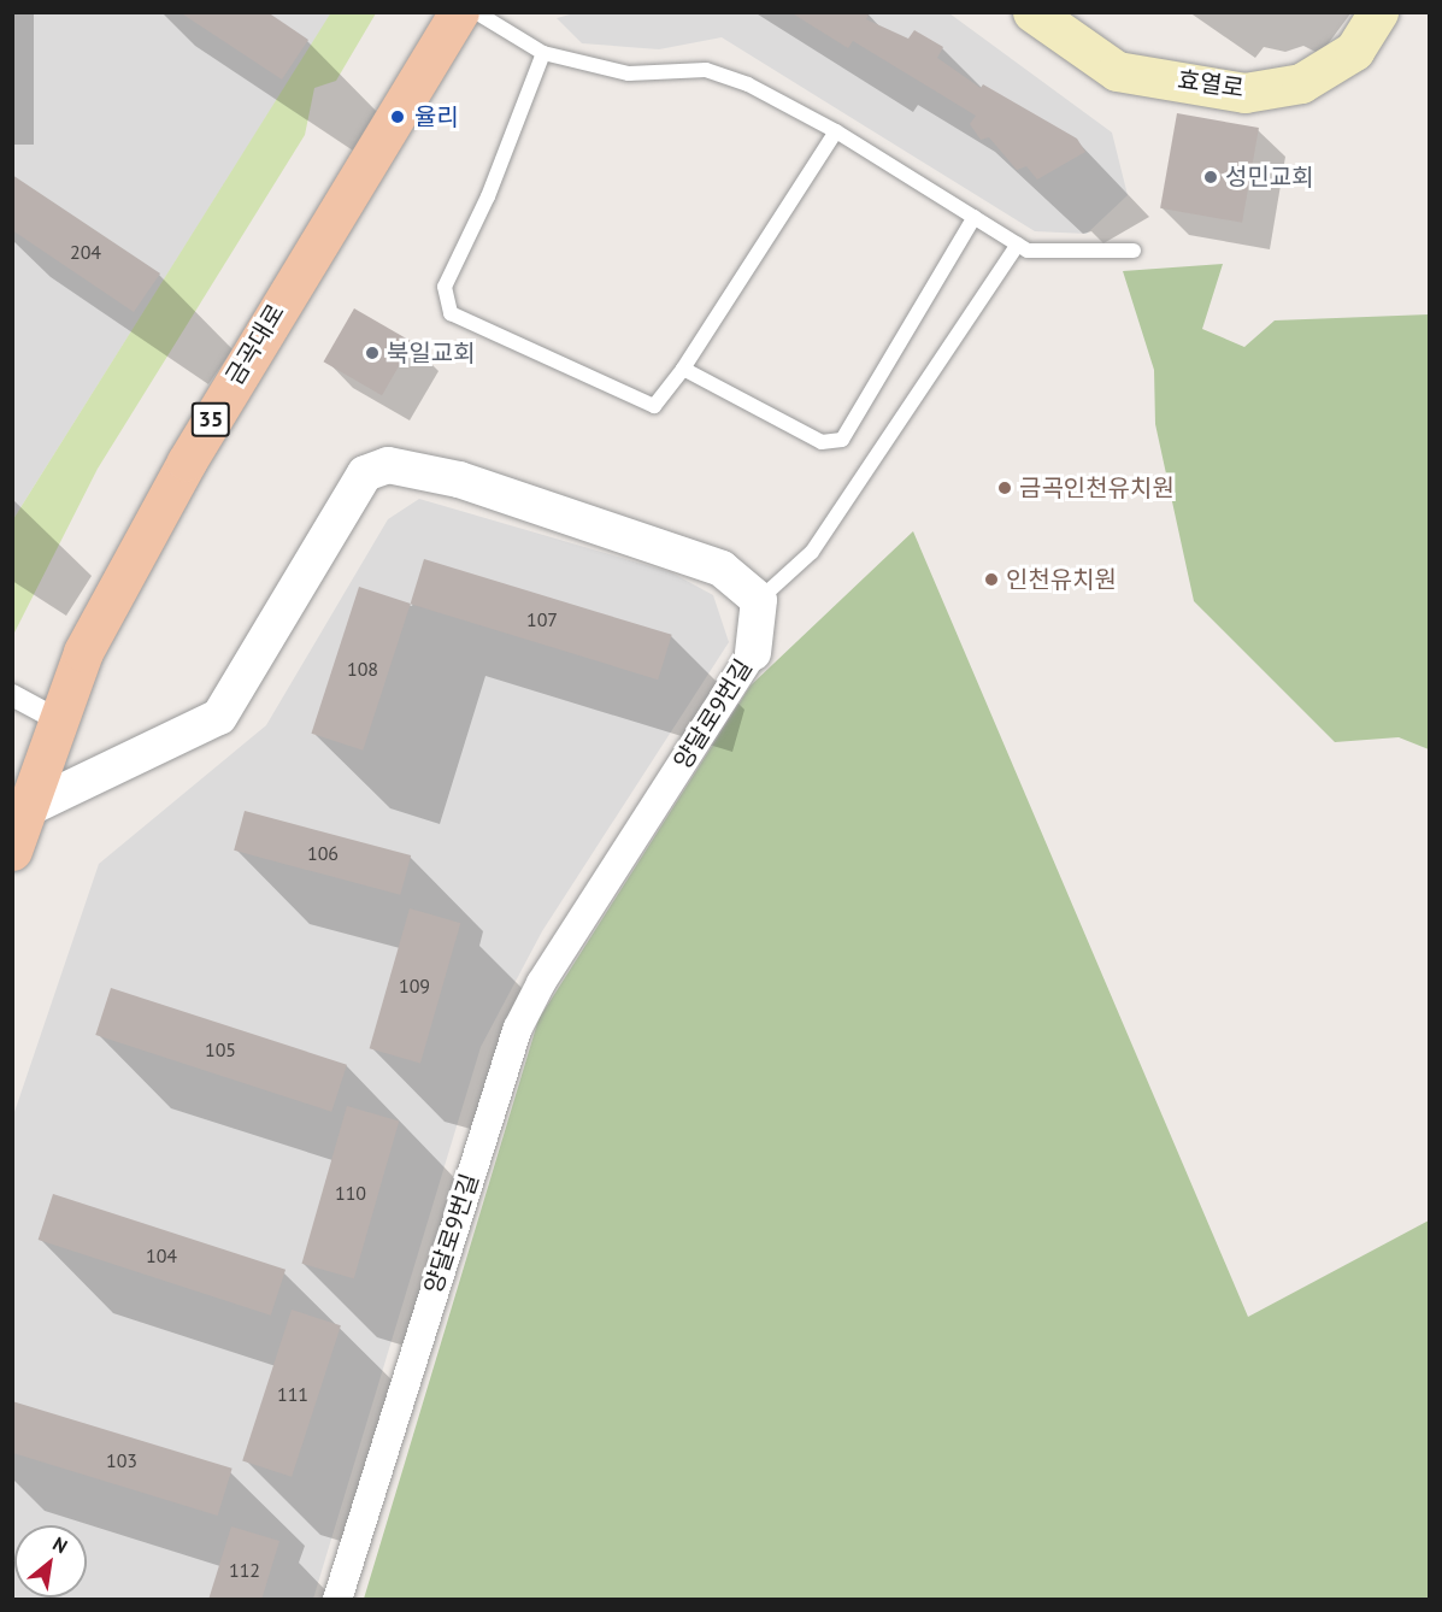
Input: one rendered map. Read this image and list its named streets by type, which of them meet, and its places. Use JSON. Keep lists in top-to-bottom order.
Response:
{
  "streets": {
    "main road": ["효열로", "금곡대로", "35"],
    "street": ["양달로9번길"]
  },
  "places": [
    "율리",
    "성민교회",
    "북일교회",
    "금곡인천유치원",
    "인천유치원"
  ],
  "house_numbers": [
    "204",
    "107",
    "108",
    "106",
    "109",
    "105",
    "110",
    "104",
    "111",
    "103",
    "112"
  ],
  "north": "top right"
}
